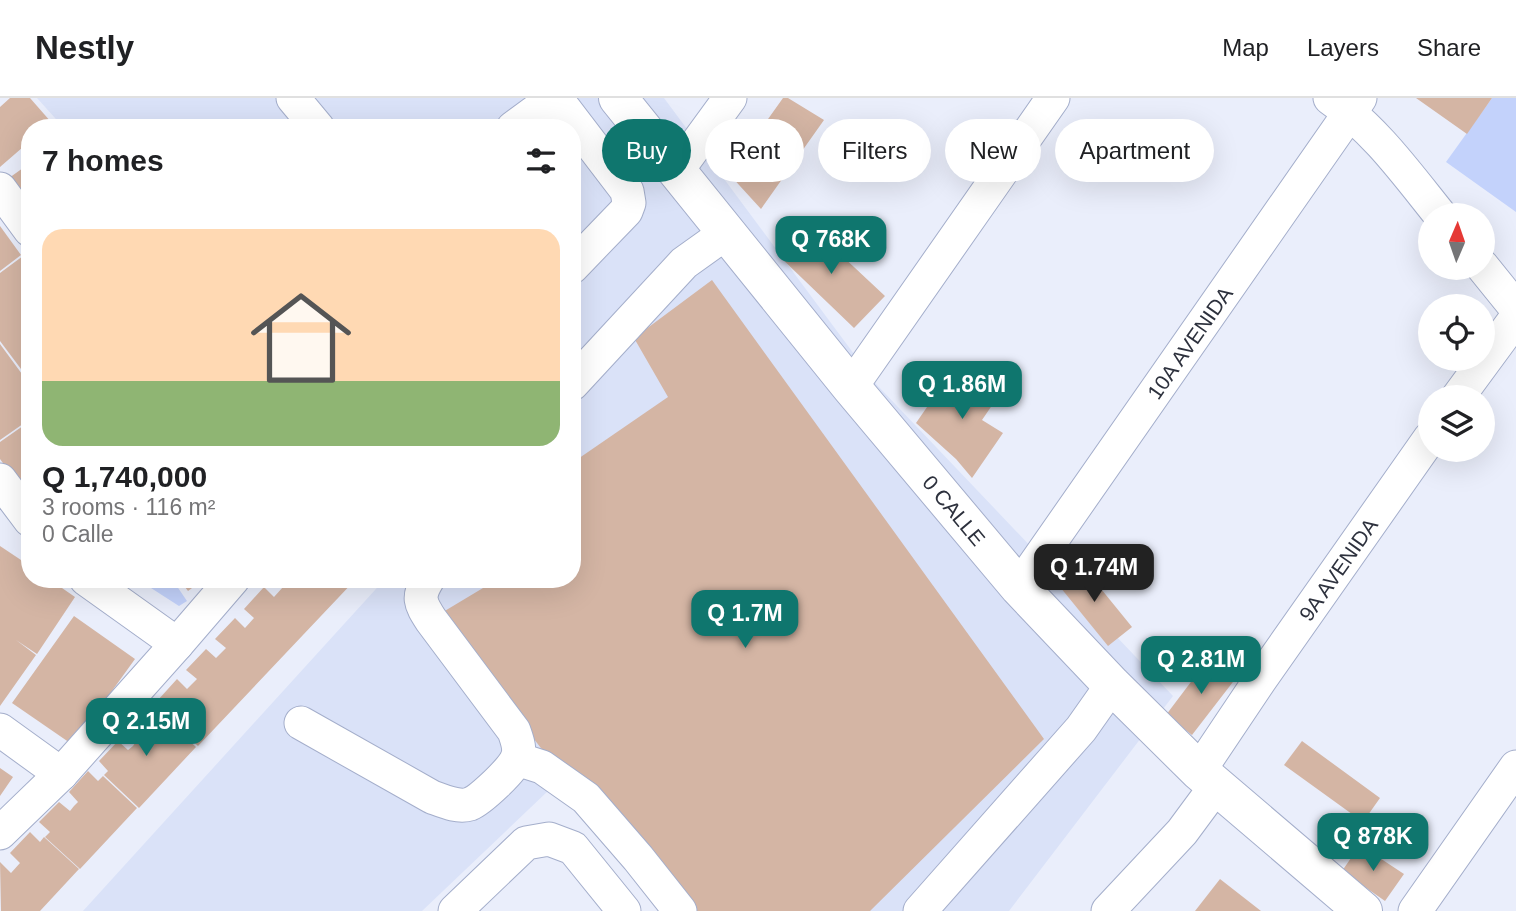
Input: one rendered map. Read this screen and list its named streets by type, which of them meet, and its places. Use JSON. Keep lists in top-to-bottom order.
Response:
{
  "streets": {
    "main road": ["0 CALLE"],
    "street": ["10A AVENIDA", "9A AVENIDA"]
  },
  "crossings": [
    ["10A AVENIDA", "0 CALLE"],
    ["0 CALLE", "9A AVENIDA"]
  ],
  "north": "top",
  "page": {
    "header": "Nestly",
    "nav": ["Map", "Layers", "Share"],
    "chip": [
      "Buy",
      "Rent",
      "Filters",
      "New",
      "Apartment"
    ],
    "heading": "7 homes",
    "list": [
      {
        "name": "Q 1,740,000",
        "note": "3 rooms · 116 m² · 0 Calle"
      }
    ],
    "price": [
      "Q 768K",
      "Q 1.86M",
      "Q 1.74M",
      "Q 1.7M",
      "Q 2.81M",
      "Q 2.15M",
      "Q 878K"
    ]
  }
}
